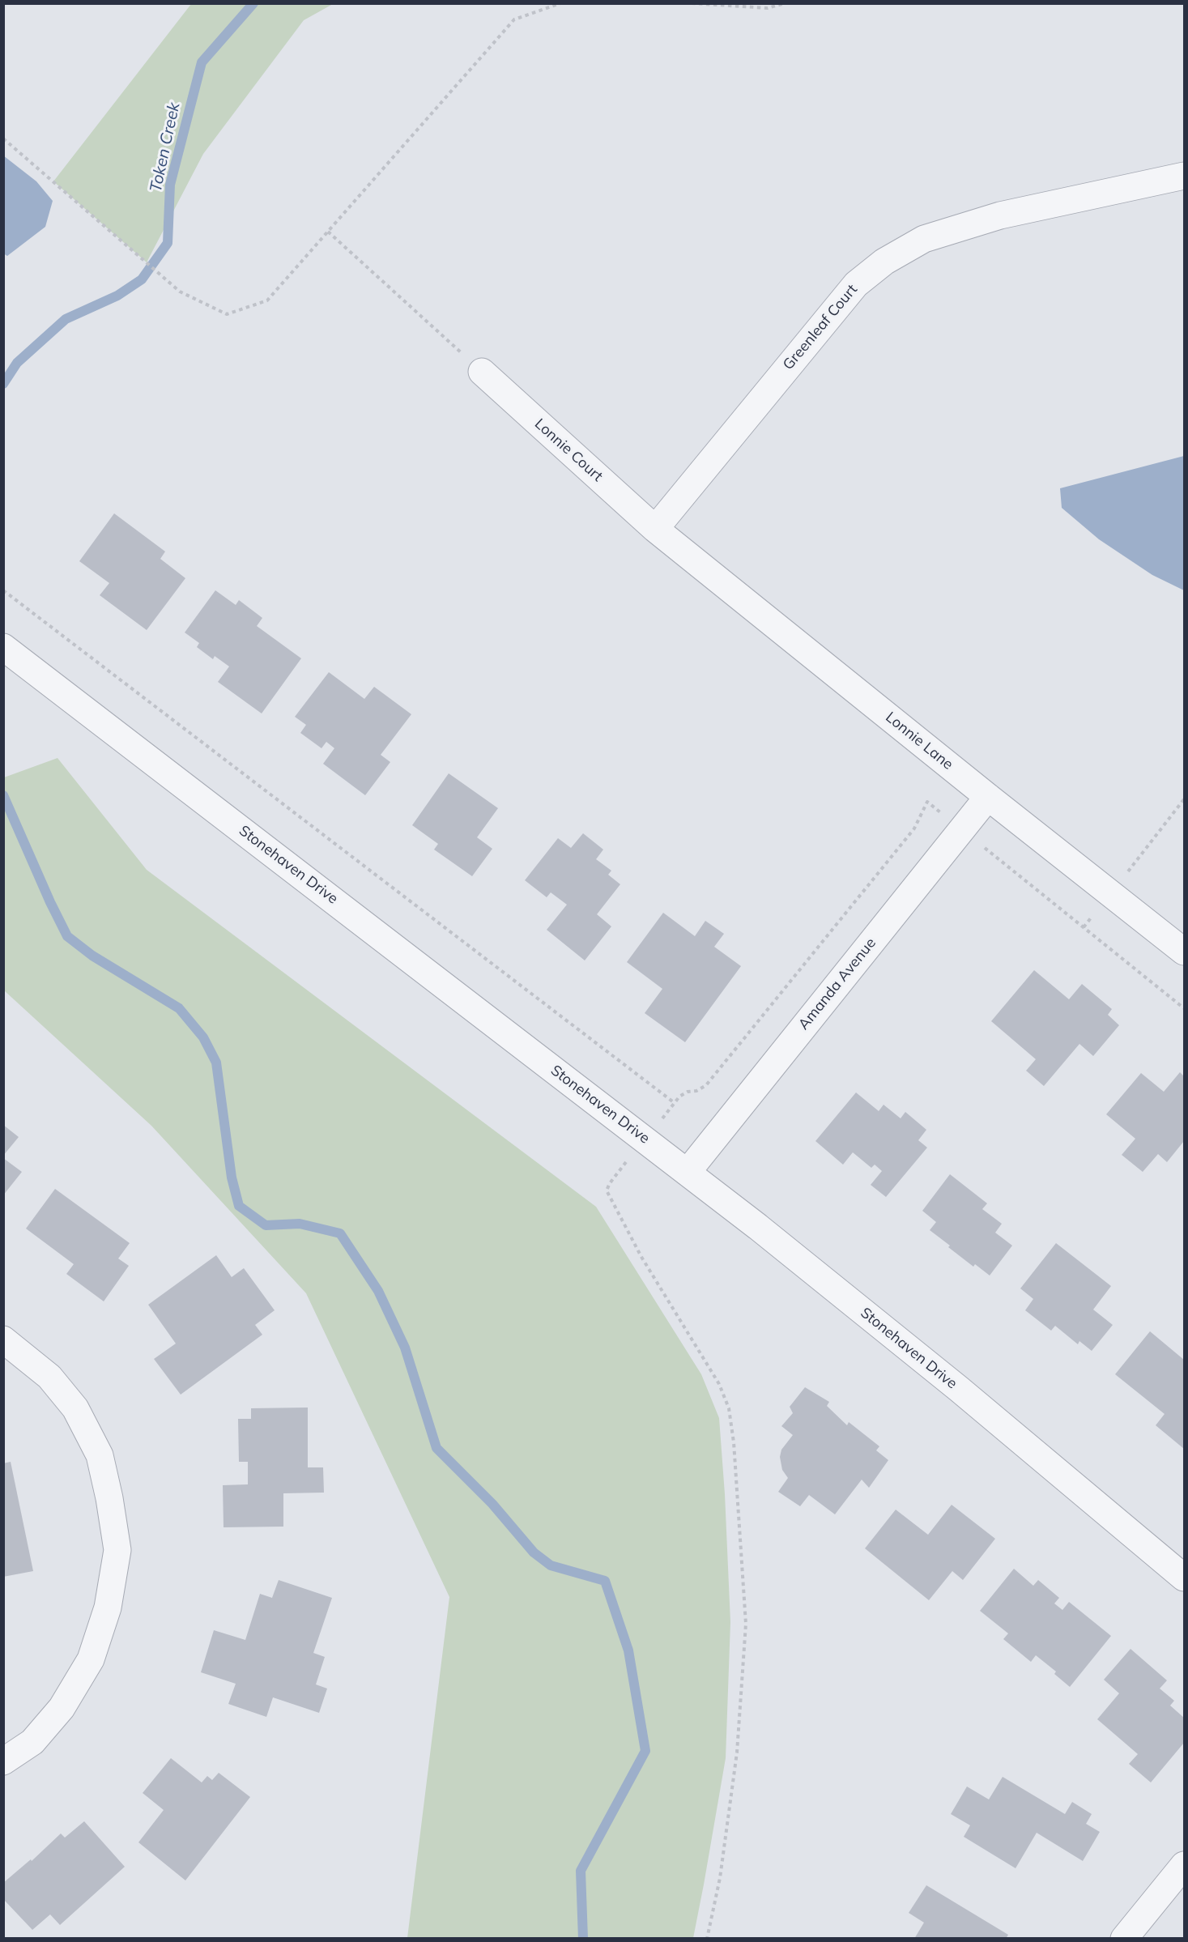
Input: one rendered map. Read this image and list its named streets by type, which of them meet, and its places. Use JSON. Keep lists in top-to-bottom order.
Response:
{
  "streets": {
    "street": [
      "Greenleaf Court",
      "Lonnie Court",
      "Lonnie Lane",
      "Stonehaven Drive",
      "Amanda Avenue"
    ]
  },
  "crossings": [
    ["Greenleaf Court", "Lonnie Court"],
    ["Greenleaf Court", "Lonnie Lane"],
    ["Lonnie Court", "Lonnie Lane"],
    ["Lonnie Lane", "Amanda Avenue"],
    ["Stonehaven Drive", "Amanda Avenue"]
  ],
  "water": ["Token Creek"]
}
